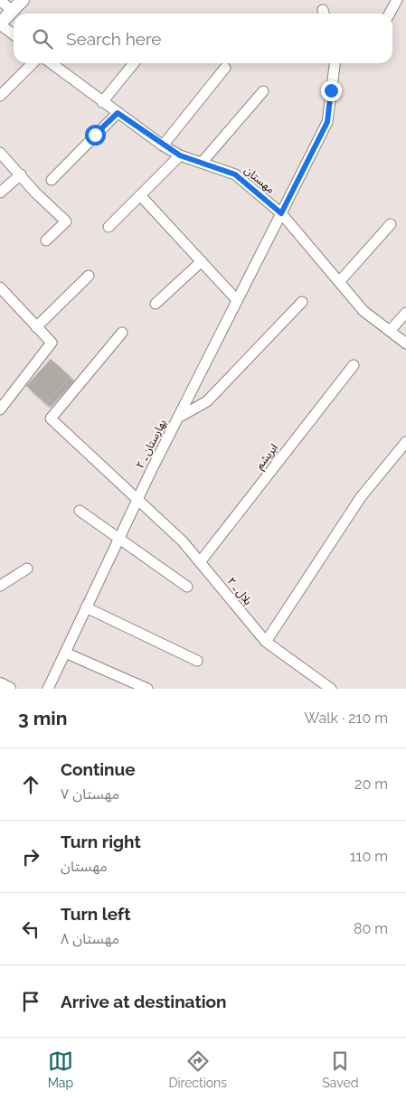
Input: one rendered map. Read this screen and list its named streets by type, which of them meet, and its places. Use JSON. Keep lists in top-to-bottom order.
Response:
{
  "streets": {
    "street": [
      "مهستان",
      "بهارستان ـ ۲",
      "ابریشم",
      "بلال ـ ۲"
    ]
  },
  "crossings": [
    ["مهستان", "بهارستان ـ ۲"],
    ["بهارستان ـ ۲", "بلال ـ ۲"],
    ["ابریشم", "بلال ـ ۲"]
  ],
  "page": {
    "search": "Search here",
    "heading": ["3 min", "Walk · 210 m"],
    "list": [
      ["Continue", "مهستان ۷", "20 m"],
      ["Turn right", "مهستان", "110 m"],
      ["Turn left", "مهستان ۸", "80 m"],
      "Arrive at destination"
    ],
    "nav": ["Map", "Directions", "Saved"]
  }
}
